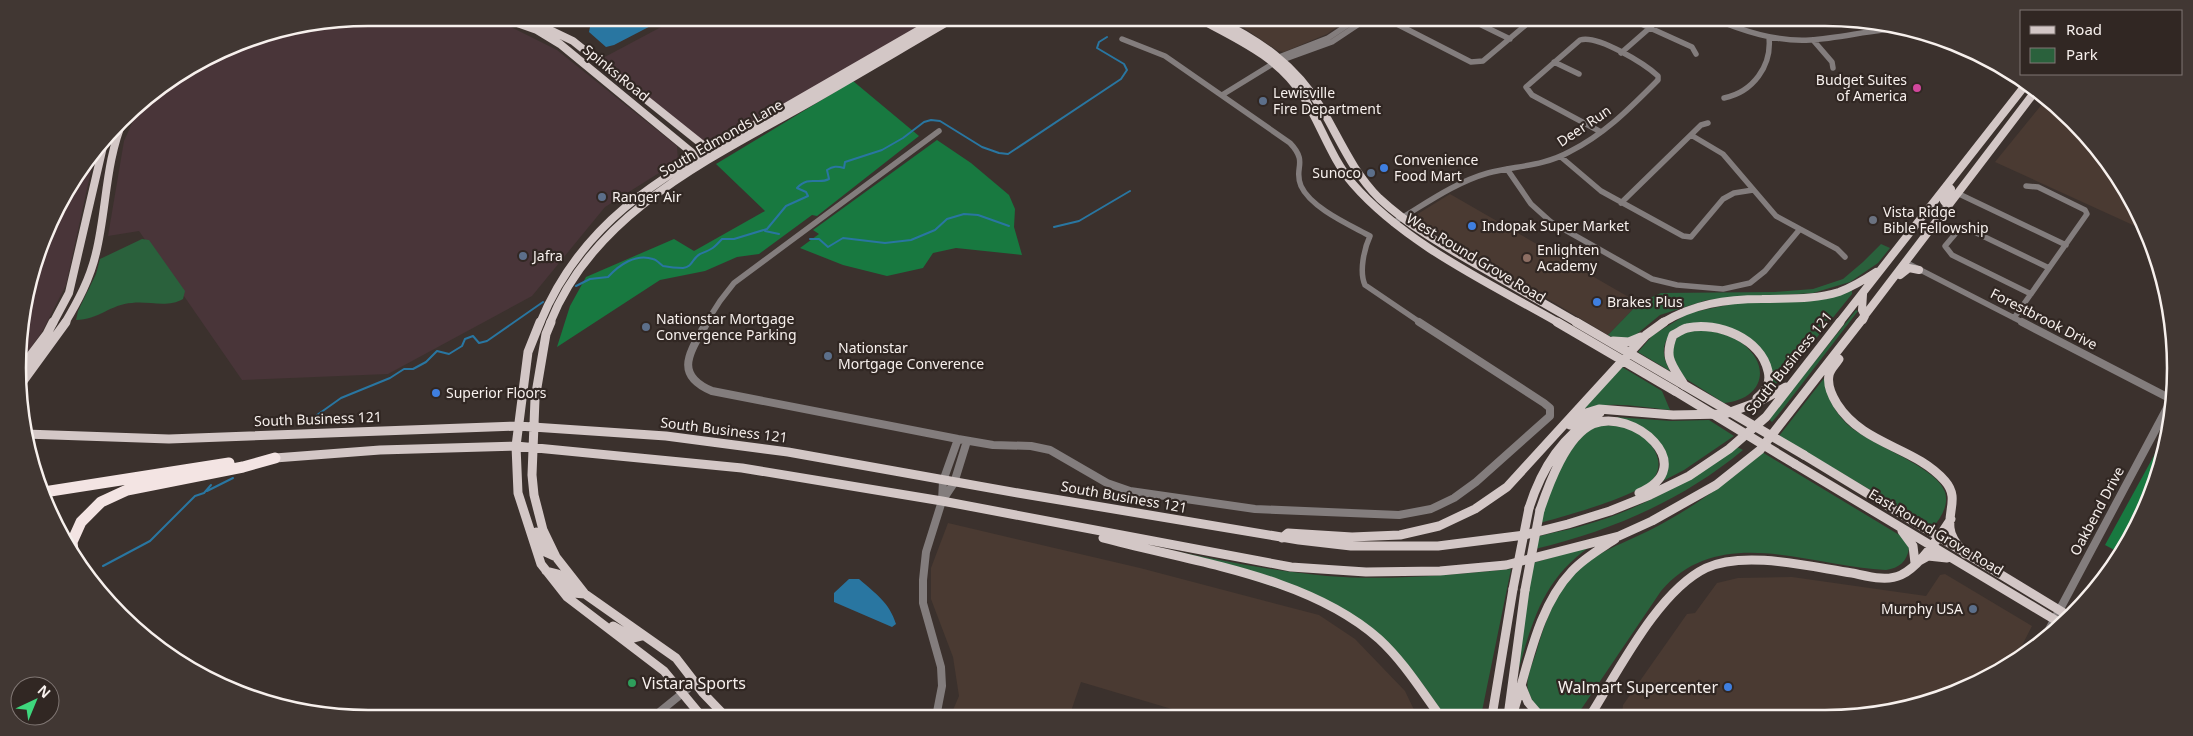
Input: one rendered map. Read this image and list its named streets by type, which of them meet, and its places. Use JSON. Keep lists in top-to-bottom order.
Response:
{
  "streets": {
    "main road": [
      "Spinks Road",
      "South Edmonds Lane",
      "West Round Grove Road",
      "South Business 121",
      "East Round Grove Road"
    ],
    "street": ["Deer Run", "Forestbrook Drive", "Oakbend Drive"]
  },
  "crossings": [
    ["Spinks Road", "South Edmonds Lane"],
    ["Deer Run", "West Round Grove Road"],
    ["South Edmonds Lane", "South Business 121"],
    ["West Round Grove Road", "East Round Grove Road"],
    ["Oakbend Drive", "East Round Grove Road"]
  ],
  "places": [
    "Budget Suites of America",
    "Lewisville Fire Department",
    "Convenience Food Mart",
    "Sunoco",
    "Ranger Air",
    "Vista Ridge Bible Fellowship",
    "Indopak Super Market",
    "Jafra",
    "Enlighten Academy",
    "Brakes Plus",
    "Nationstar Mortgage Convergence Parking",
    "Nationstar Mortgage Converence",
    "Superior Floors",
    "Murphy USA",
    "Vistara Sports",
    "Walmart Supercenter"
  ],
  "legend": ["Road", "Park"],
  "north": "top right"
}
